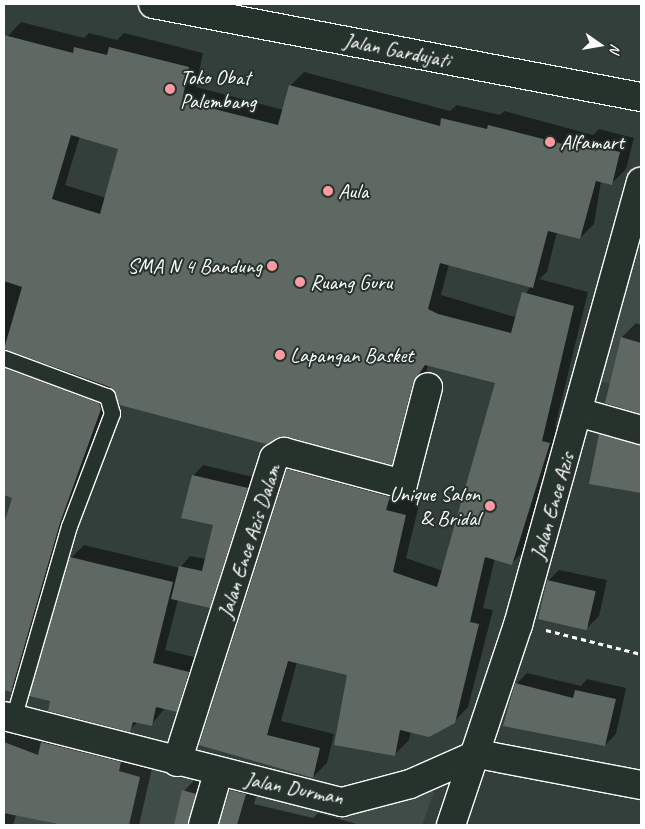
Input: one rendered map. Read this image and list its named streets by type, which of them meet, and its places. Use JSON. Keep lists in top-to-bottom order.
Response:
{
  "streets": {
    "street": [
      "Jalan Gardujati",
      "Jalan Ence Azis",
      "Jalan Ence Azis Dalam",
      "Jalan Durman"
    ]
  },
  "crossings": [
    ["Jalan Ence Azis", "Jalan Durman"],
    ["Jalan Ence Azis Dalam", "Jalan Durman"]
  ],
  "places": [
    "Toko Obat Palembang",
    "Alfamart",
    "Aula",
    "SMA N 4 Bandung",
    "Ruang Guru",
    "Lapangan Basket",
    "Unique Salon & Bridal"
  ],
  "north": "right"
}
